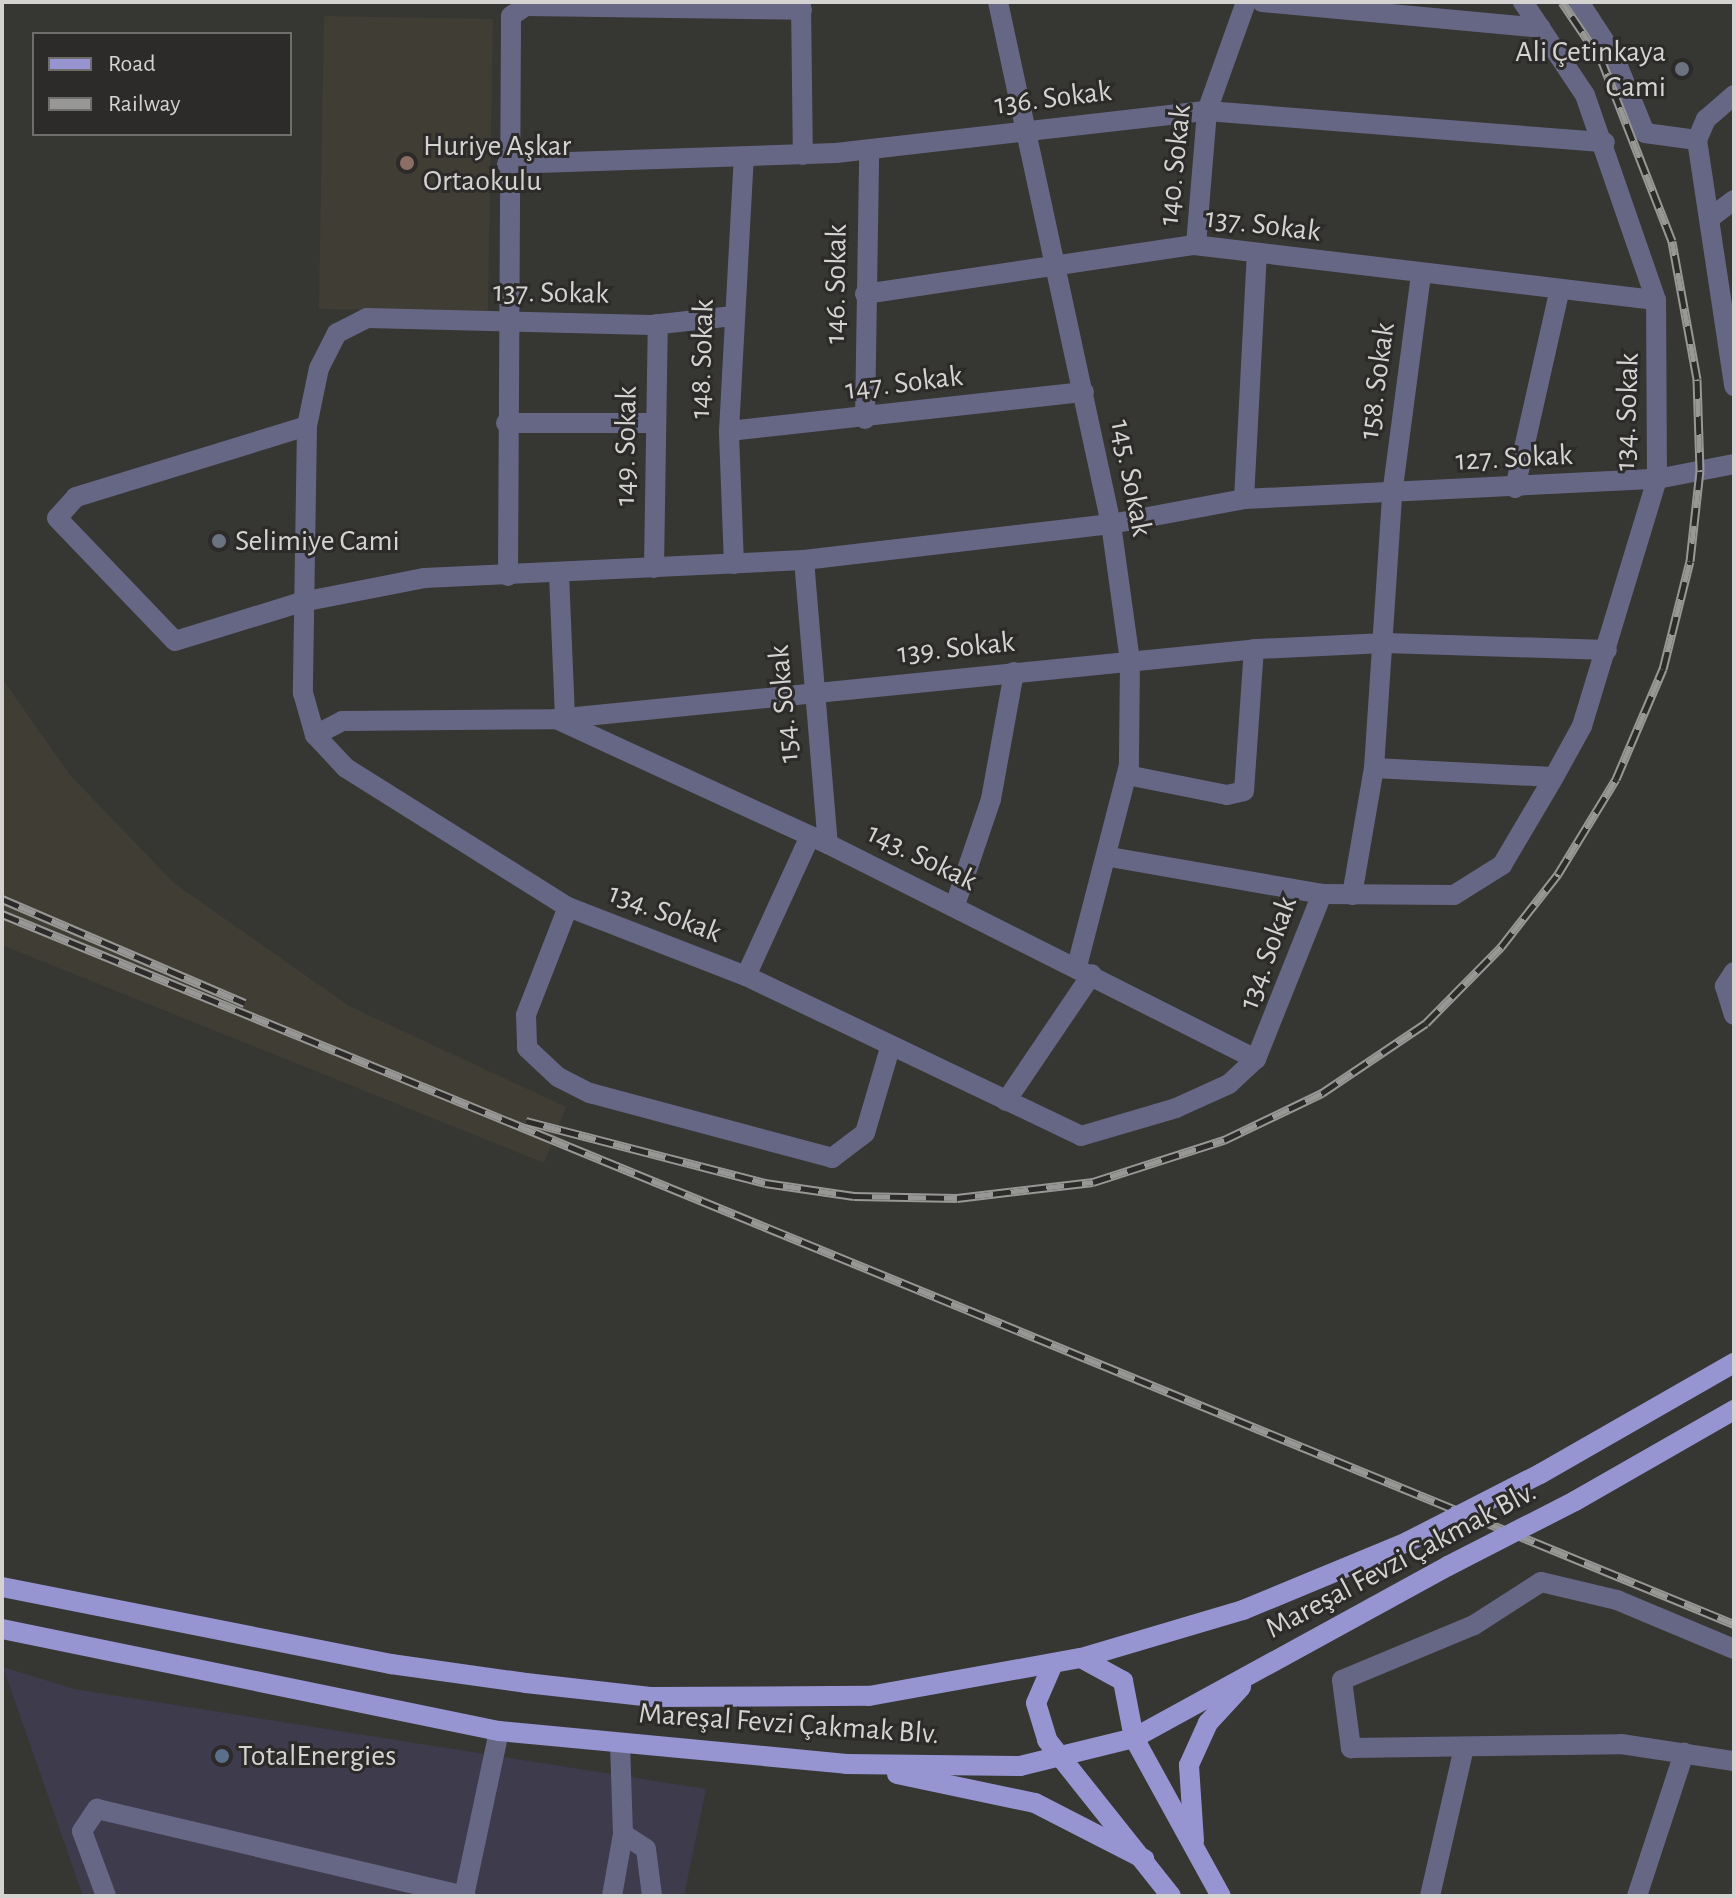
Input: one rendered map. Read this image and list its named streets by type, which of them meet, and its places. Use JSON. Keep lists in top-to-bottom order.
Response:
{
  "streets": {
    "main road": ["Mareşal Fevzi Çakmak Blv."],
    "street": [
      "136. Sokak",
      "140. Sokak",
      "137. Sokak",
      "146. Sokak",
      "148. Sokak",
      "158. Sokak",
      "147. Sokak",
      "134. Sokak",
      "149. Sokak",
      "127. Sokak",
      "145. Sokak",
      "139. Sokak",
      "154. Sokak",
      "143. Sokak"
    ]
  },
  "crossings": [
    ["136. Sokak", "140. Sokak"],
    ["136. Sokak", "146. Sokak"],
    ["136. Sokak", "148. Sokak"],
    ["136. Sokak", "134. Sokak"],
    ["136. Sokak", "145. Sokak"],
    ["140. Sokak", "137. Sokak"],
    ["137. Sokak", "146. Sokak"],
    ["137. Sokak", "148. Sokak"],
    ["137. Sokak", "158. Sokak"],
    ["137. Sokak", "134. Sokak"],
    ["137. Sokak", "149. Sokak"],
    ["137. Sokak", "145. Sokak"],
    ["146. Sokak", "147. Sokak"],
    ["148. Sokak", "147. Sokak"],
    ["148. Sokak", "127. Sokak"],
    ["158. Sokak", "127. Sokak"],
    ["158. Sokak", "139. Sokak"],
    ["147. Sokak", "145. Sokak"],
    ["134. Sokak", "127. Sokak"],
    ["134. Sokak", "145. Sokak"],
    ["134. Sokak", "139. Sokak"],
    ["134. Sokak", "143. Sokak"],
    ["149. Sokak", "127. Sokak"],
    ["127. Sokak", "145. Sokak"],
    ["127. Sokak", "154. Sokak"],
    ["145. Sokak", "139. Sokak"],
    ["145. Sokak", "143. Sokak"],
    ["139. Sokak", "154. Sokak"],
    ["139. Sokak", "143. Sokak"],
    ["154. Sokak", "143. Sokak"]
  ],
  "places": [
    "Ali Çetinkaya Cami",
    "Huriye Aşkar Ortaokulu",
    "Selimiye Cami",
    "TotalEnergies"
  ],
  "legend": ["Road", "Railway"]
}
